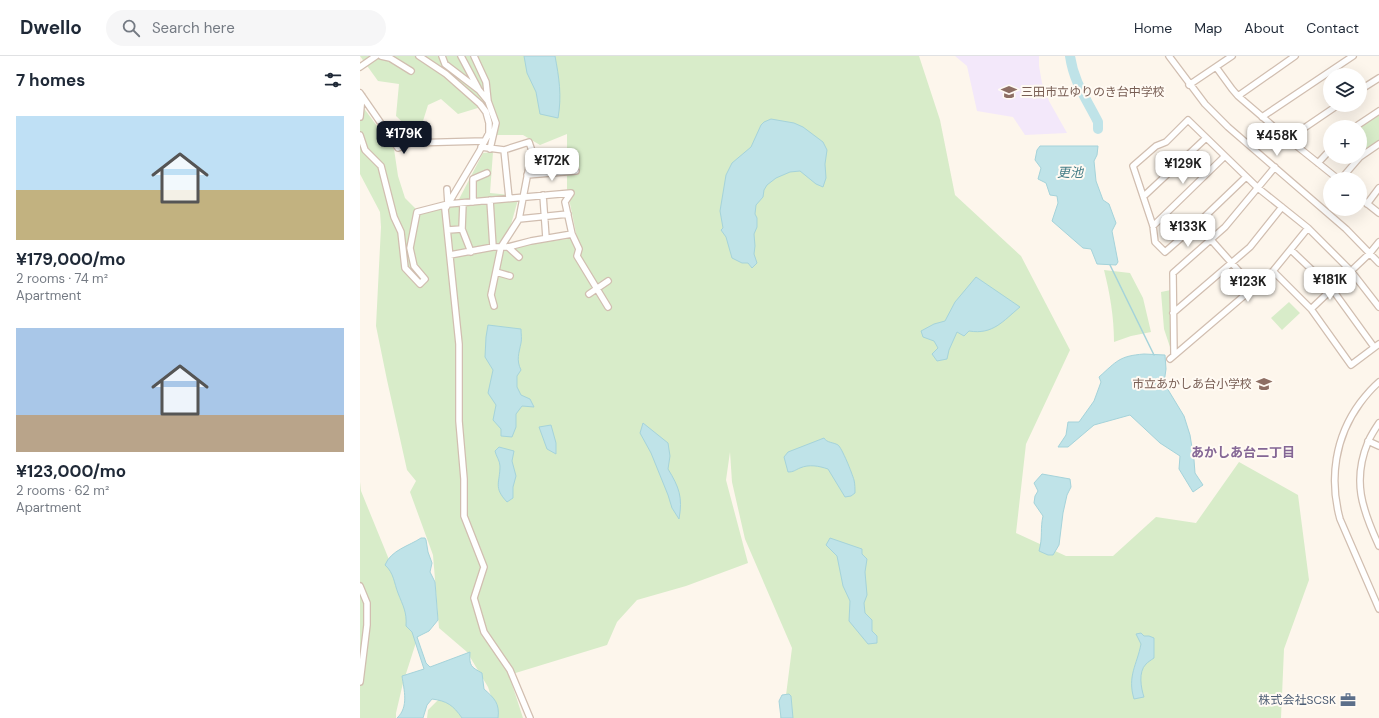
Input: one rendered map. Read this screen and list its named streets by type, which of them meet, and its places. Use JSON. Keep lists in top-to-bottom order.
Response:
{
  "districts": ["あかしあ台二丁目"],
  "water": ["更池"],
  "places": {
    "school or university": ["三田市立ゆりのき台中学校", "市立あかしあ台小学校"],
    "office": ["株式会社SCSK"]
  },
  "page": {
    "header": "Dwello",
    "search": "Search here",
    "nav": [
      "Home",
      "Map",
      "About",
      "Contact"
    ],
    "heading": "7 homes",
    "map_buttons": ["+", "−"],
    "list": [
      {
        "name": "¥179,000/mo",
        "note": "2 rooms · 74 m² · Apartment"
      },
      {
        "name": "¥123,000/mo",
        "note": "2 rooms · 62 m² · Apartment"
      }
    ],
    "price": [
      "¥179K",
      "¥458K",
      "¥172K",
      "¥129K",
      "¥133K",
      "¥181K",
      "¥123K"
    ]
  }
}
